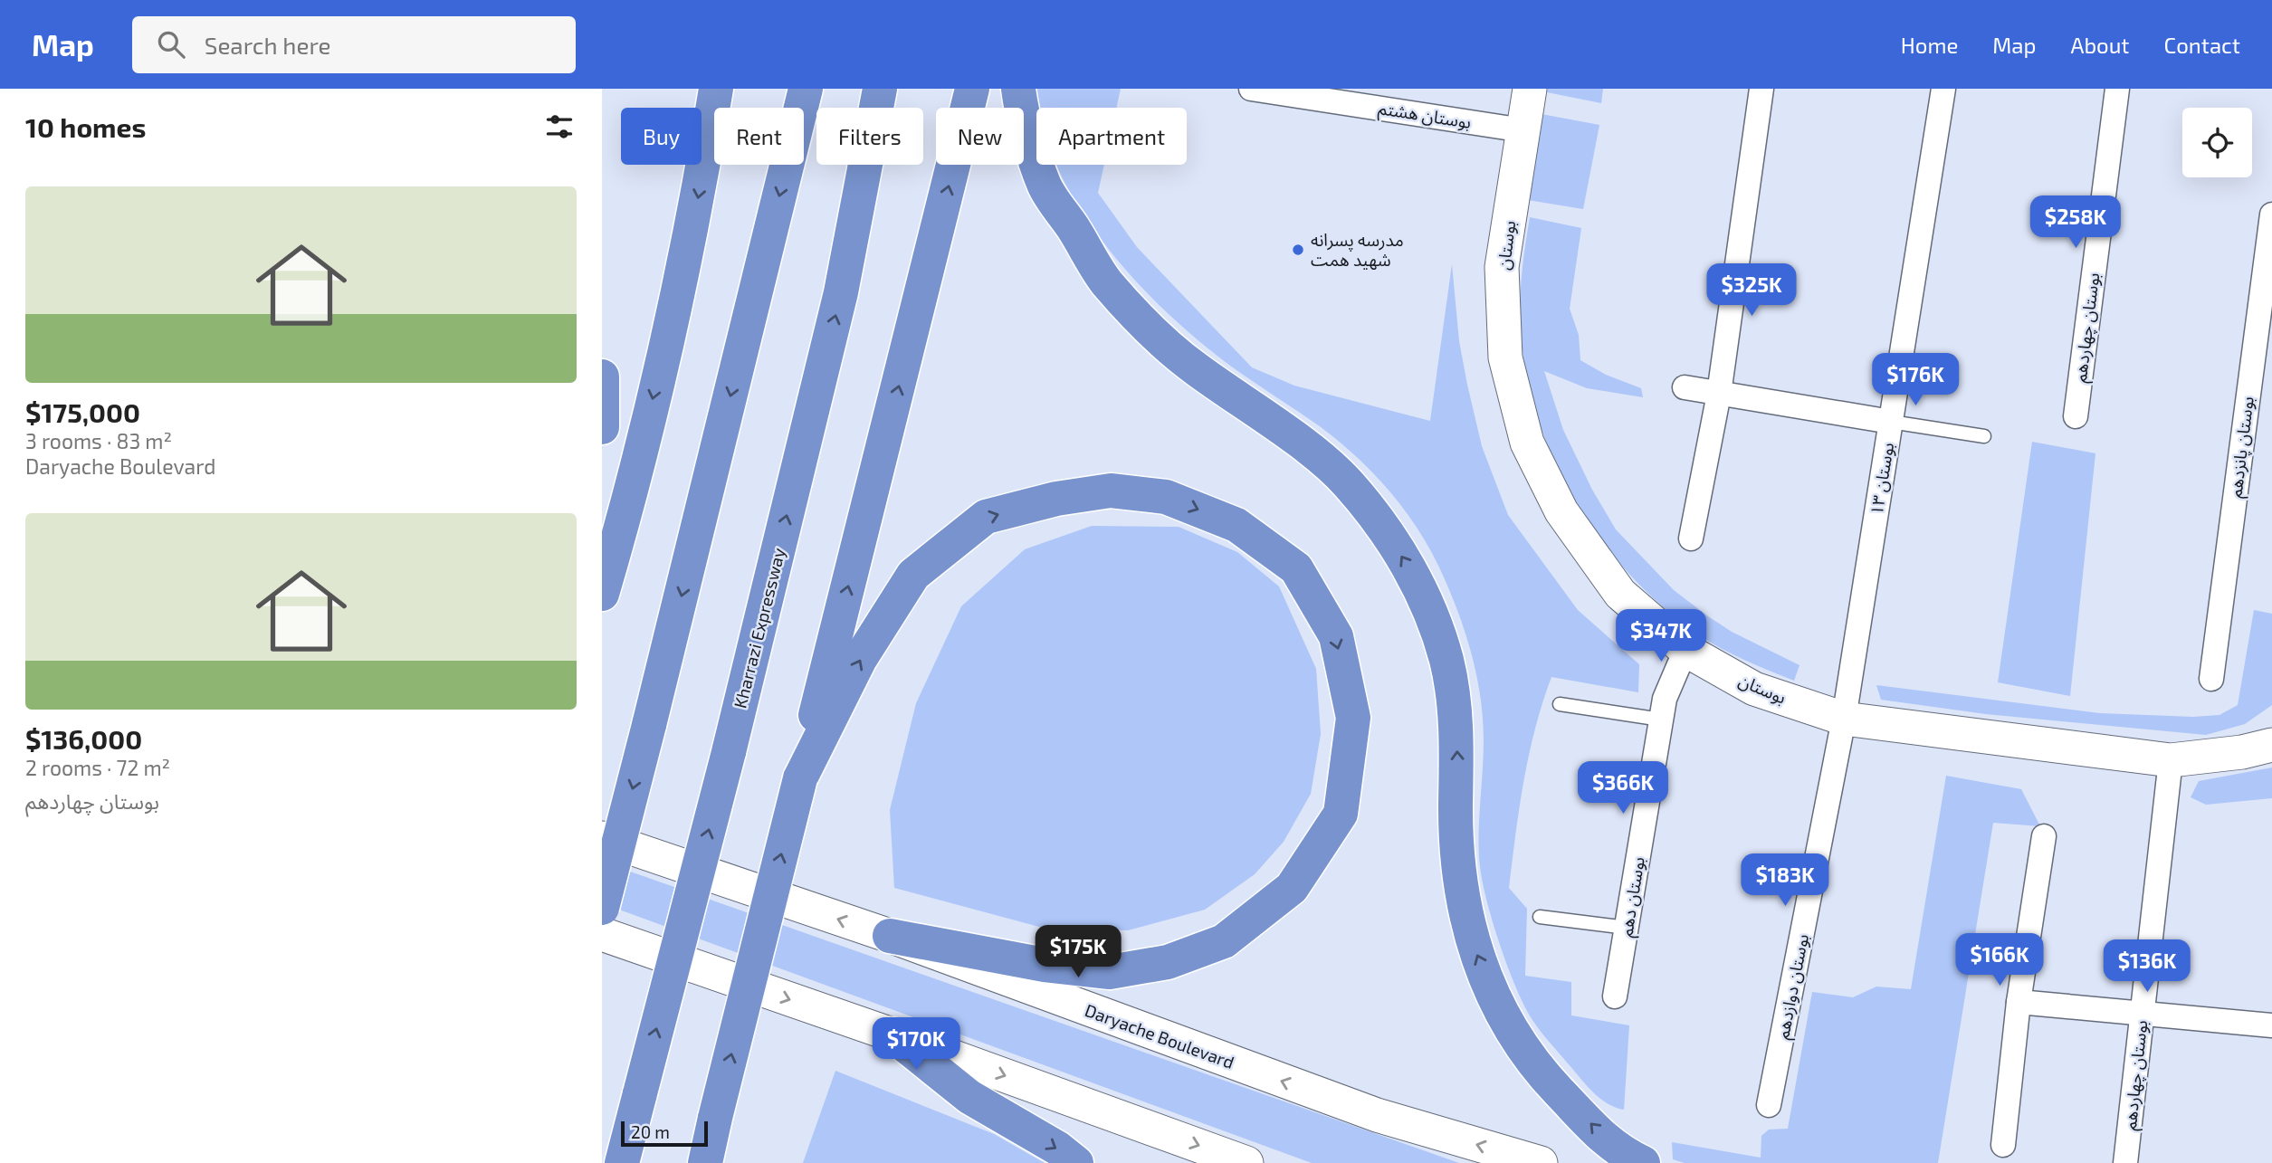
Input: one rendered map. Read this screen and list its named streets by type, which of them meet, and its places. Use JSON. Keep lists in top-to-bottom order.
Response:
{
  "streets": {
    "highway": ["Kharrazi Expressway"],
    "main road": ["بوستان", "Daryache Boulevard"],
    "street": [
      "بوستان هشتم",
      "بوستان چهاردهم",
      "بوستان پانزدهم",
      "بوستان ۱۳",
      "بوستان دهم",
      "بوستان دوازدهم"
    ]
  },
  "crossings": [
    ["بوستان هشتم", "بوستان"],
    ["بوستان", "بوستان چهاردهم"],
    ["بوستان", "بوستان ۱۳"],
    ["بوستان", "بوستان دهم"],
    ["بوستان", "بوستان دوازدهم"],
    ["بوستان ۱۳", "بوستان دوازدهم"]
  ],
  "places": ["مدرسه پسرانه شهید همت"],
  "scale_bar": "20 m",
  "page": {
    "header": "Map",
    "search": "Search here",
    "nav": [
      "Home",
      "Map",
      "About",
      "Contact"
    ],
    "heading": "10 homes",
    "chip": [
      "Buy",
      "Rent",
      "Filters",
      "New",
      "Apartment"
    ],
    "list": [
      {
        "name": "$175,000",
        "note": "3 rooms · 83 m² · Daryache Boulevard"
      },
      {
        "name": "$136,000",
        "note": "2 rooms · 72 m² · بوستان چهاردهم"
      }
    ],
    "price": [
      "$258K",
      "$325K",
      "$176K",
      "$347K",
      "$366K",
      "$183K",
      "$175K",
      "$166K",
      "$136K",
      "$170K"
    ],
    "scale": "20 m"
  }
}
